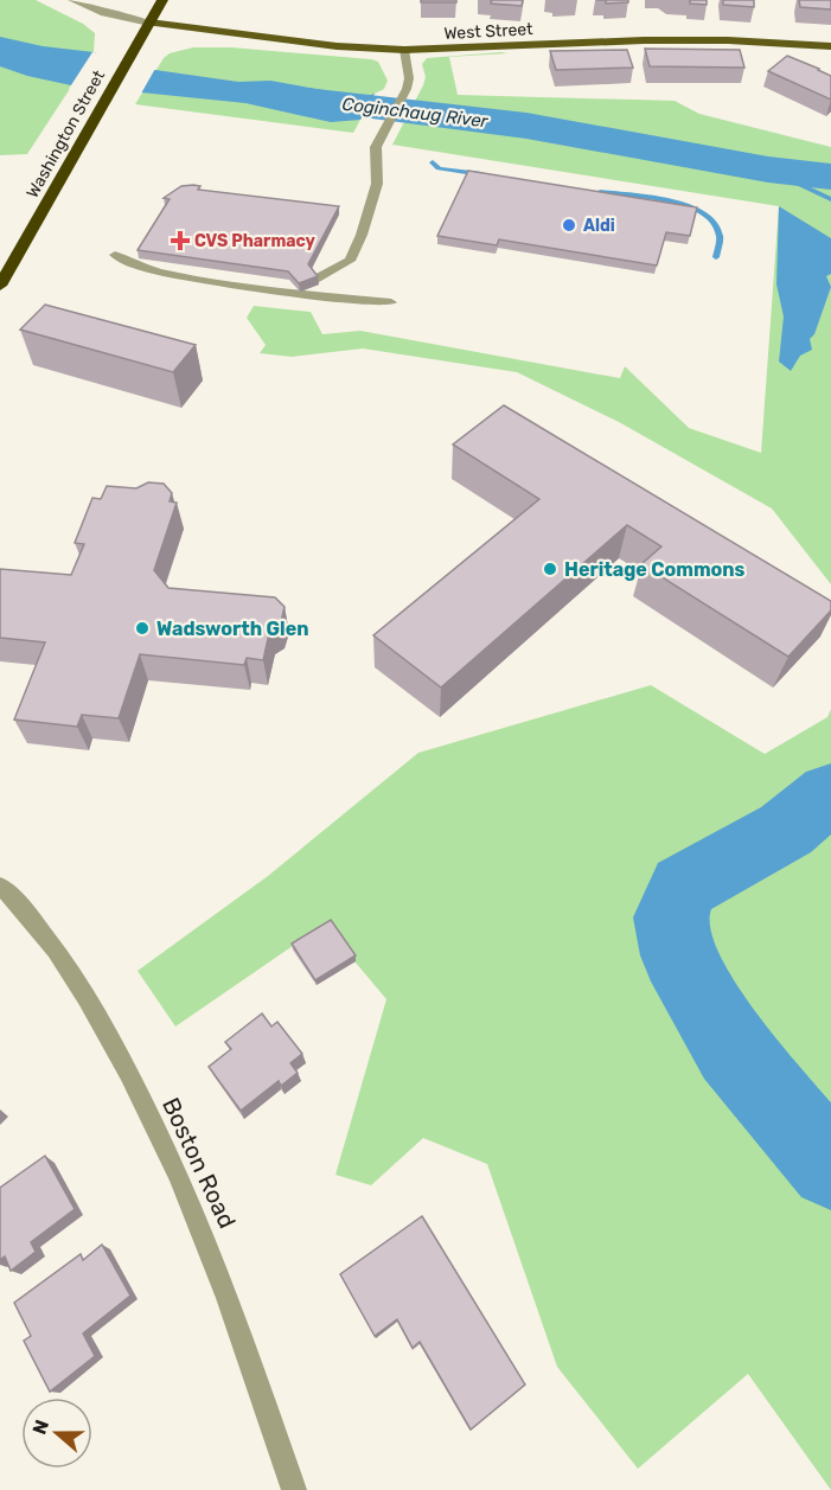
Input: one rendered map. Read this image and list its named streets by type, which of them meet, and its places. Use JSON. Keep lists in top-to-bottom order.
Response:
{
  "streets": {
    "highway": ["Washington Street"],
    "main road": ["West Street"],
    "street": ["Boston Road"]
  },
  "crossings": [
    ["West Street", "Washington Street"]
  ],
  "water": ["Coginchaug River"],
  "places": {
    "other": ["Aldi", "Heritage Commons", "Wadsworth Glen"],
    "health": ["CVS Pharmacy"]
  },
  "north": "left"
}
